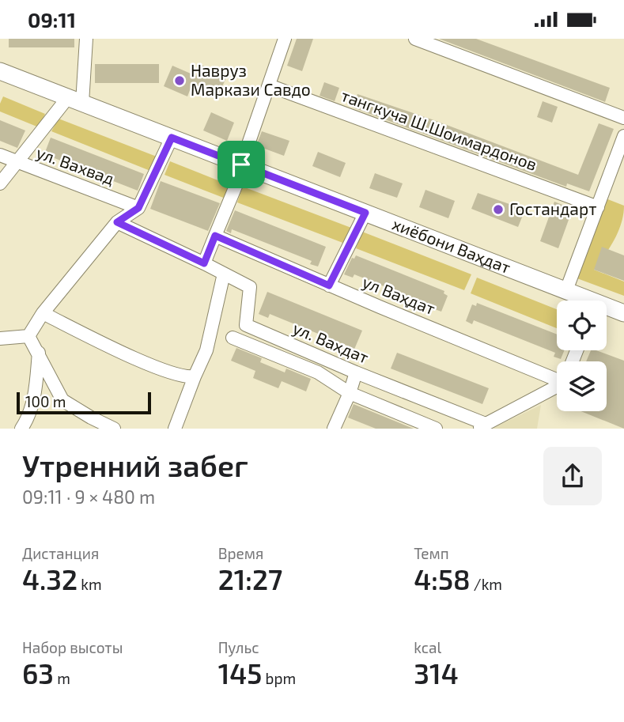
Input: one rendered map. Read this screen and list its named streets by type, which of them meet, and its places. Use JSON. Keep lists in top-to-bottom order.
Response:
{
  "streets": {
    "main road": ["хиёбони Ваҳдат"],
    "street": [
      "тангкуча Ш.Шоимардонов",
      "ул. Вахвад",
      "ул Ваҳдат",
      "ул. Вахдат"
    ]
  },
  "places": ["Навруз Маркази Савдо", "Гостандарт"],
  "scale_bar": "100 m",
  "page": {
    "status": "09:11",
    "scale": "100 m",
    "heading": ["Утренний забег", "09:11 · 9 × 480 m"],
    "stats": [
      ["Дистанция", "4.32 km"],
      ["Время", "21:27"],
      ["Темп", "4:58 /km"],
      ["Набор высоты", "63 m"],
      ["Пульс", "145 bpm"],
      ["kcal", "314"]
    ]
  }
}
